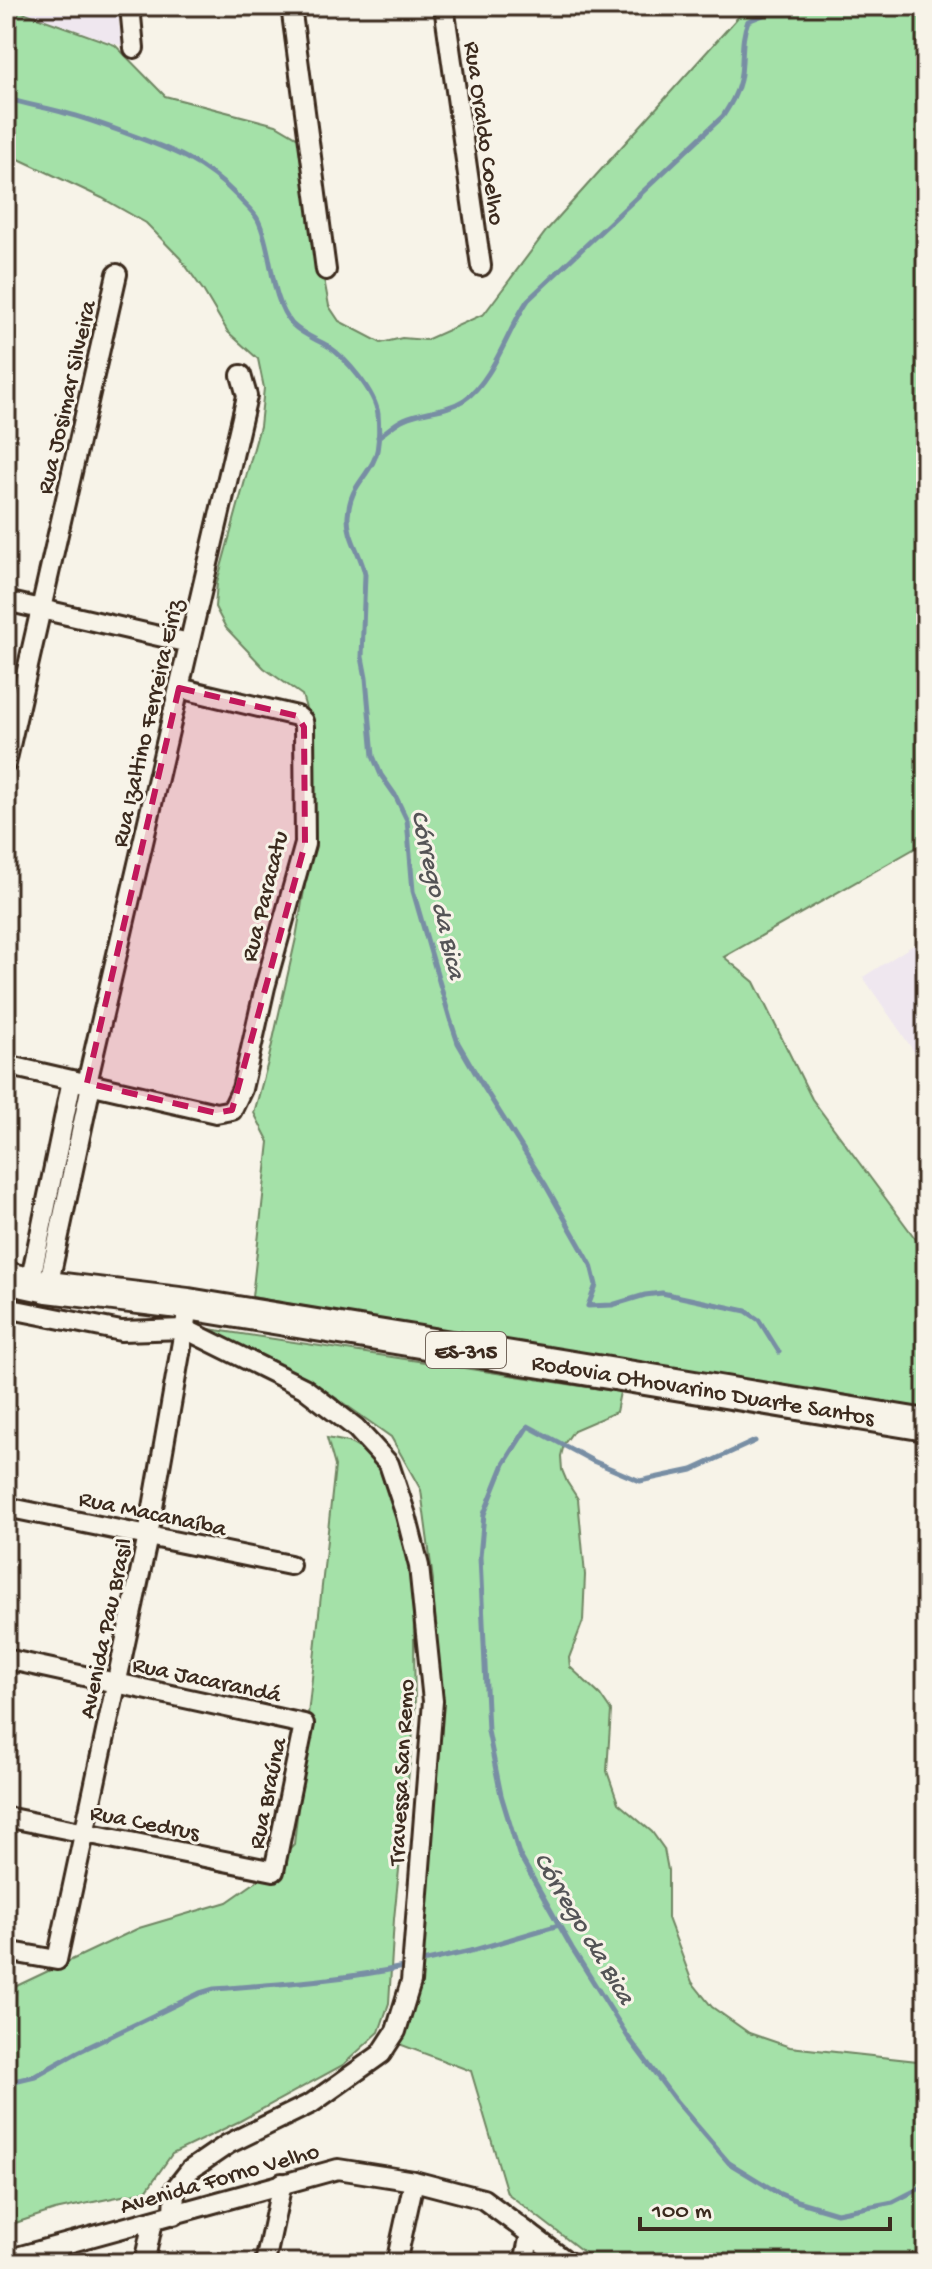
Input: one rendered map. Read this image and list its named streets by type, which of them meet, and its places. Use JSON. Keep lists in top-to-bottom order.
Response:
{
  "streets": {
    "main road": ["ES-315", "Rodovia Othovarino Duarte Santos"],
    "street": [
      "Rua Oraldo Coelho",
      "Rua Josimar Silveira",
      "Rua Izaltino Ferreira Eiriz",
      "Rua Paracatu",
      "Rua Macanaíba",
      "Avenida Pau Brasil",
      "Rua Jacarandá",
      "Travessa San Remo",
      "Rua Braúna",
      "Rua Cedrus",
      "Avenida Forno Velho"
    ]
  },
  "crossings": [
    ["Rua Izaltino Ferreira Eiriz", "Rua Paracatu"],
    ["Rua Izaltino Ferreira Eiriz", "Rodovia Othovarino Duarte Santos"],
    ["Rodovia Othovarino Duarte Santos", "Avenida Pau Brasil"],
    ["Rodovia Othovarino Duarte Santos", "Travessa San Remo"],
    ["Rua Macanaíba", "Avenida Pau Brasil"],
    ["Avenida Pau Brasil", "Rua Jacarandá"],
    ["Avenida Pau Brasil", "Travessa San Remo"],
    ["Avenida Pau Brasil", "Rua Cedrus"],
    ["Rua Jacarandá", "Rua Braúna"],
    ["Travessa San Remo", "Avenida Forno Velho"],
    ["Rua Braúna", "Rua Cedrus"]
  ],
  "water": ["Córrego da Bica"],
  "scale_bar": "100 m"
}
